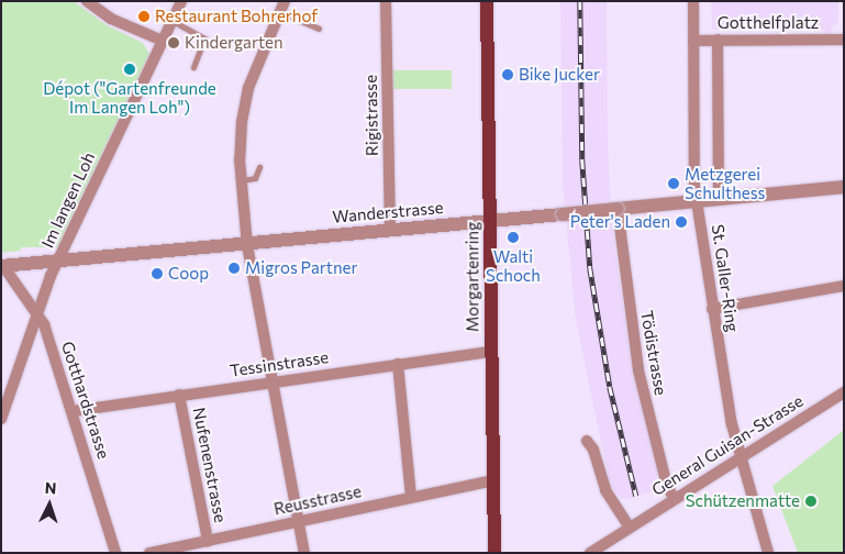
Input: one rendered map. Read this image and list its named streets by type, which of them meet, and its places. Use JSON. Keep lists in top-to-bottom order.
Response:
{
  "streets": {
    "main road": ["Morgartenring"],
    "street": [
      "Gotthelfplatz",
      "Rigistrasse",
      "Im langen Loh",
      "Wanderstrasse",
      "St. Galler-Ring",
      "Tödistrasse",
      "Tessinstrasse",
      "Gotthardstrasse",
      "General Guisan-Strasse",
      "Nufenenstrasse",
      "Reusstrasse"
    ]
  },
  "crossings": [
    ["Gotthelfplatz", "St. Galler-Ring"],
    ["Rigistrasse", "Wanderstrasse"],
    ["Im langen Loh", "Wanderstrasse"],
    ["Im langen Loh", "Gotthardstrasse"],
    ["Wanderstrasse", "Morgartenring"],
    ["Wanderstrasse", "St. Galler-Ring"],
    ["Wanderstrasse", "Tödistrasse"],
    ["Wanderstrasse", "Gotthardstrasse"],
    ["Morgartenring", "Tessinstrasse"],
    ["Morgartenring", "Reusstrasse"],
    ["St. Galler-Ring", "General Guisan-Strasse"],
    ["Tödistrasse", "General Guisan-Strasse"],
    ["Tessinstrasse", "Gotthardstrasse"],
    ["Tessinstrasse", "Nufenenstrasse"],
    ["Nufenenstrasse", "Reusstrasse"]
  ],
  "places": [
    "Restaurant Bohrerhof",
    "Kindergarten",
    "Dépot (\"Gartenfreunde Im Langen Loh\")",
    "Bike Jucker",
    "Metzgerei Schulthess",
    "Peter's Laden",
    "Walti Schoch",
    "Migros Partner",
    "Coop",
    "Schützenmatte"
  ],
  "north": "top"
}
